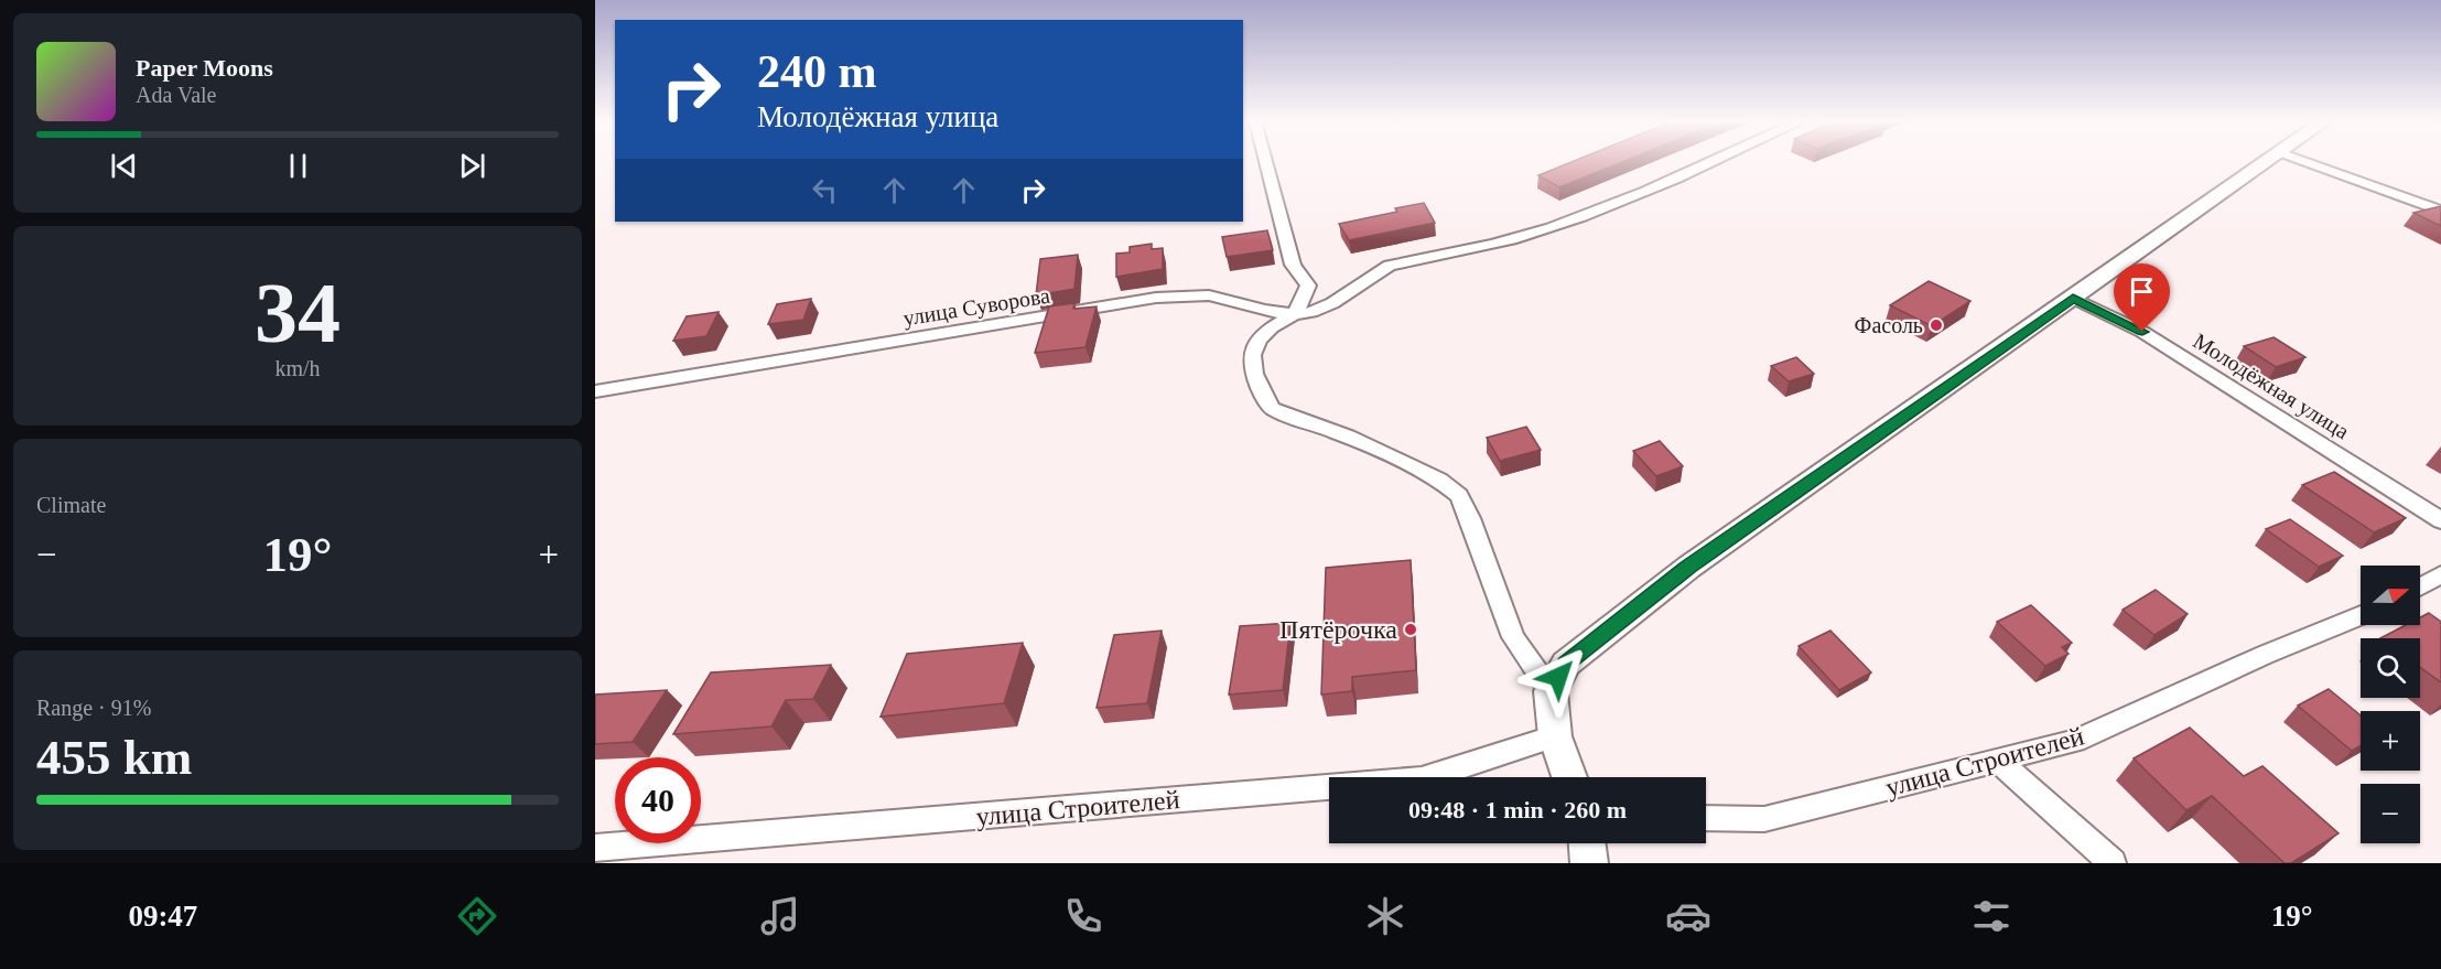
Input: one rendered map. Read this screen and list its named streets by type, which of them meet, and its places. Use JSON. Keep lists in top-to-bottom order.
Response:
{
  "streets": {
    "street": ["улица Суворова", "Молодёжная улица", "улица Строителей"]
  },
  "places": ["Фасоль", "Пятёрочка"],
  "north": "right",
  "page": {
    "turn": ["240 m", "Молодёжная улица"],
    "song": ["Paper Moons", "Ada Vale"],
    "tile": [
      ["34", "km/h"],
      "Climate",
      ["Range · 91%", "455 km"]
    ],
    "heat": ["−", "19°", "+"],
    "map_buttons": ["+", "−"],
    "limit": "40",
    "trip": "09:48 · 1 min · 260 m",
    "tabs": ["09:47", "19°"]
  }
}
